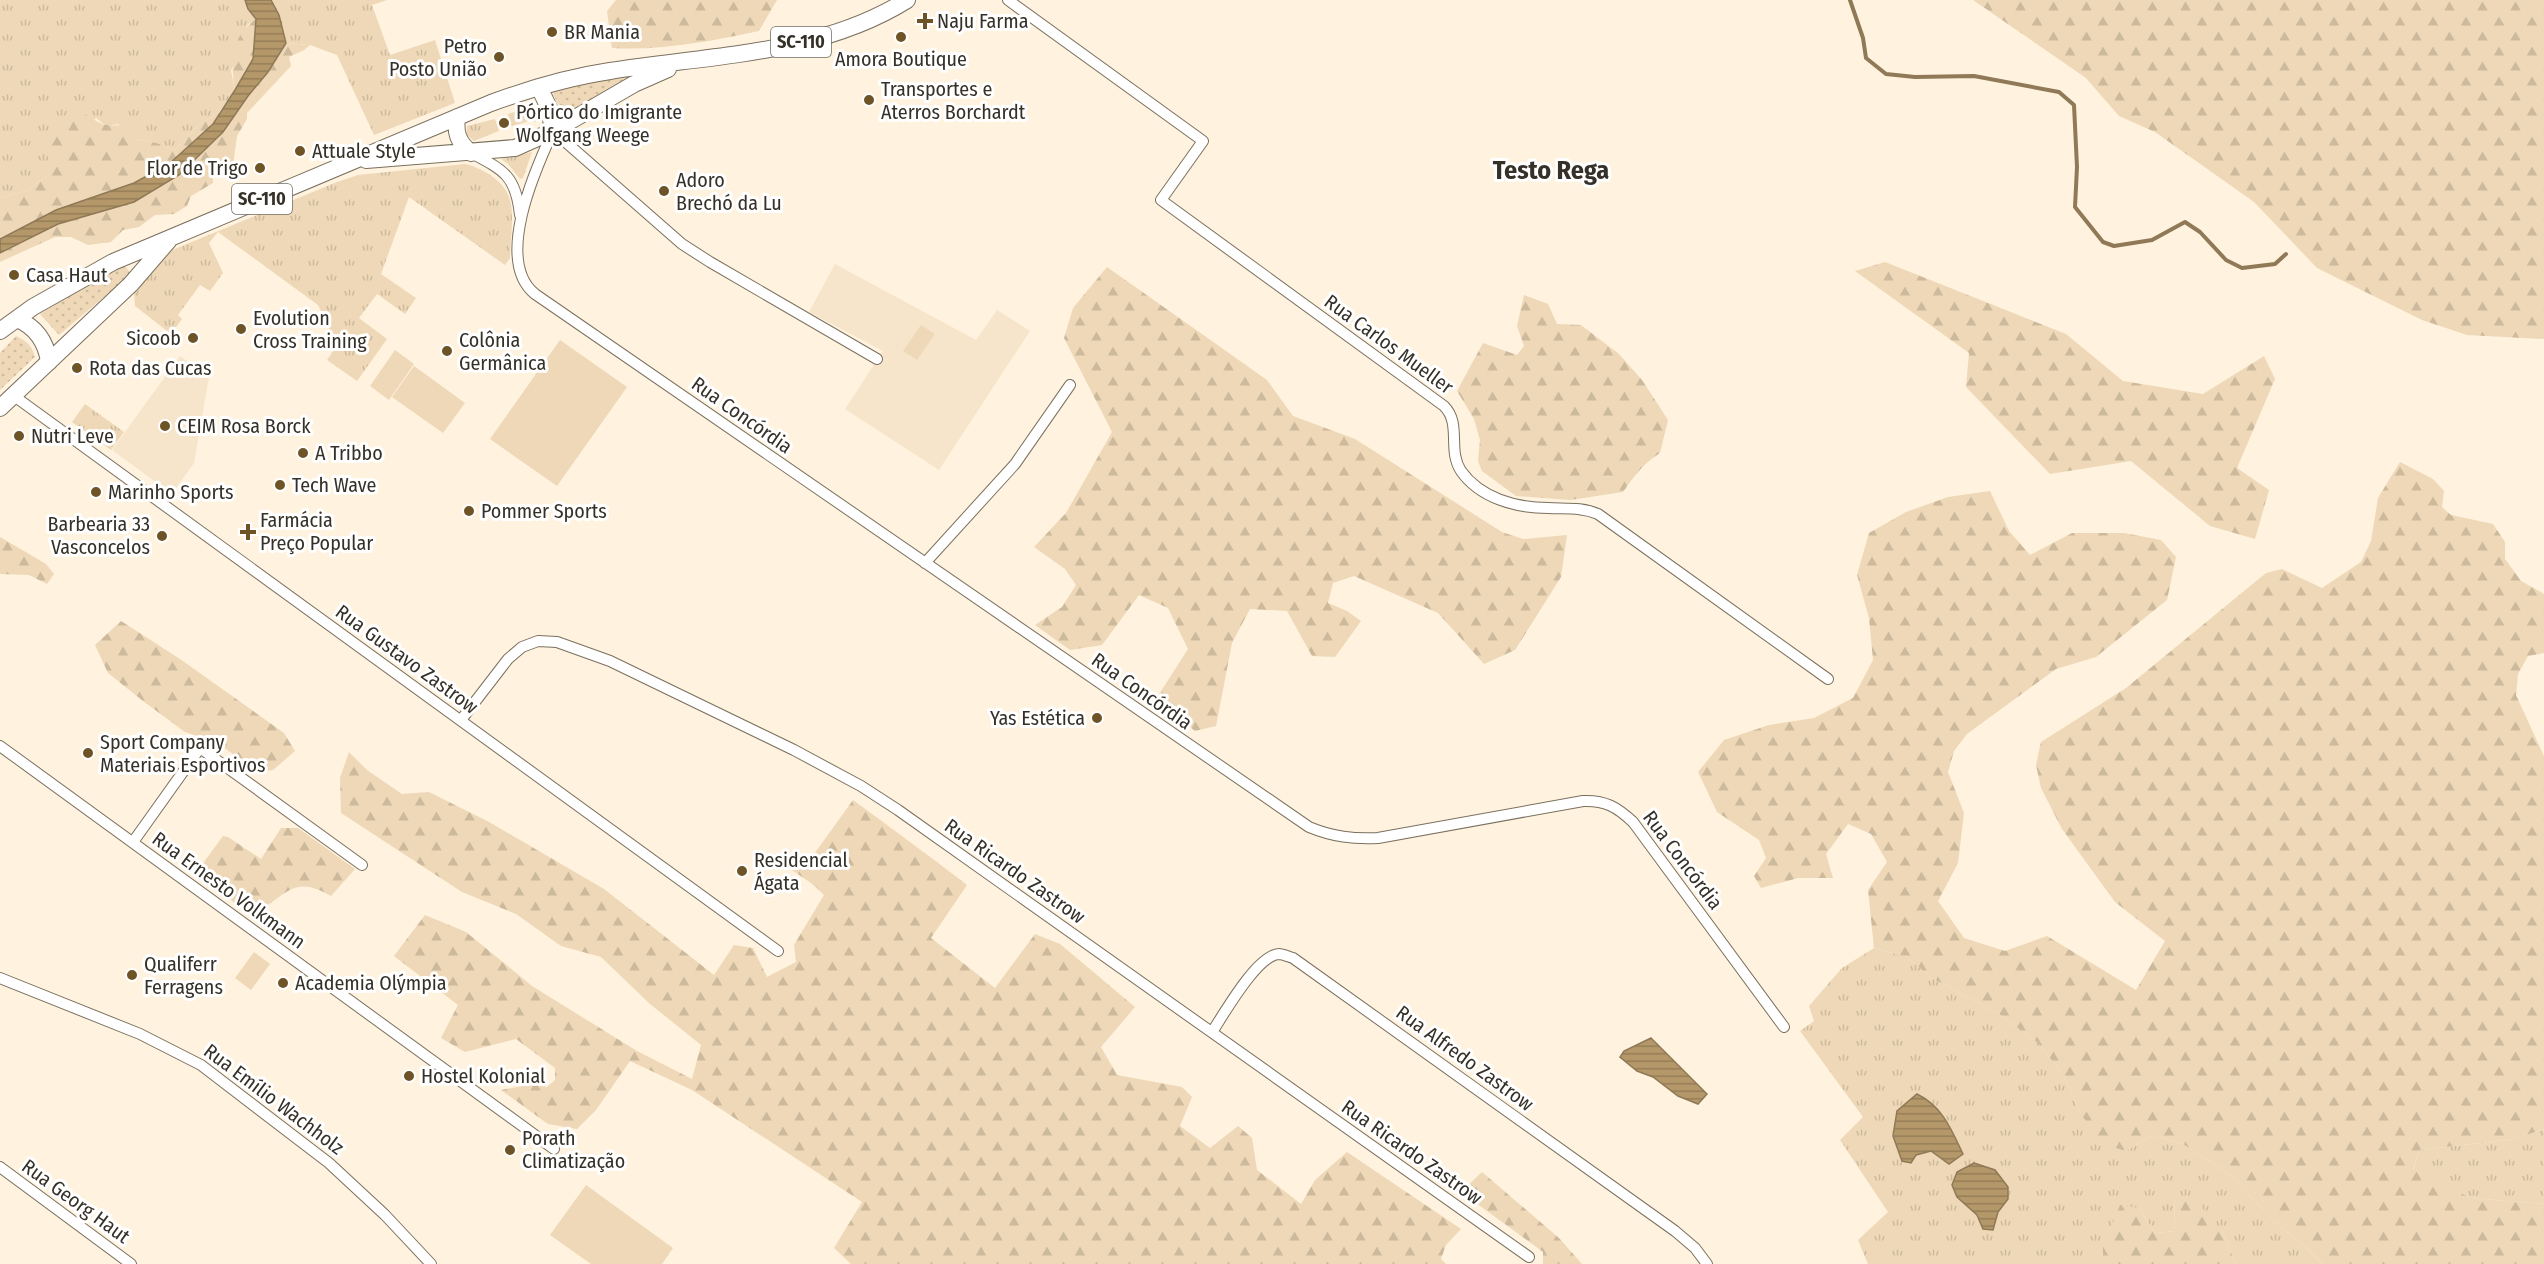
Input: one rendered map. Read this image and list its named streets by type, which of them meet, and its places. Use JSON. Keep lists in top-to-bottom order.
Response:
{
  "streets": {
    "main road": ["SC-110"],
    "street": [
      "Rua Carlos Mueller",
      "Rua Concórdia",
      "Rua Gustavo Zastrow",
      "Rua Ricardo Zastrow",
      "Rua Ernesto Volkmann",
      "Rua Alfredo Zastrow",
      "Rua Emílio Wachholz",
      "Rua Georg Haut"
    ]
  },
  "crossings": [
    ["SC-110", "Rua Concórdia"],
    ["SC-110", "Rua Gustavo Zastrow"],
    ["Rua Gustavo Zastrow", "Rua Ricardo Zastrow"],
    ["Rua Ricardo Zastrow", "Rua Alfredo Zastrow"]
  ],
  "districts": ["Testo Rega"],
  "places": {
    "health": ["Naju Farma", "Farmácia Preço Popular"],
    "other": [
      "BR Mania",
      "Amora Boutique",
      "Petro Posto União",
      "Transportes e Aterros Borchardt",
      "Pórtico do Imigrante Wolfgang Weege",
      "Attuale Style",
      "Flor de Trigo",
      "Adoro Brechó da Lu",
      "Casa Haut",
      "Evolution Cross Training",
      "Sicoob",
      "Colônia Germânica",
      "Rota das Cucas",
      "CEIM Rosa Borck",
      "Nutri Leve",
      "A Tribbo",
      "Tech Wave",
      "Marinho Sports",
      "Pommer Sports",
      "Barbearia 33 Vasconcelos",
      "Yas Estética",
      "Sport Company Materiais Esportivos",
      "Residencial Ágata",
      "Qualiferr Ferragens",
      "Academia Olýmpia",
      "Hostel Kolonial",
      "Porath Climatização"
    ]
  }
}
